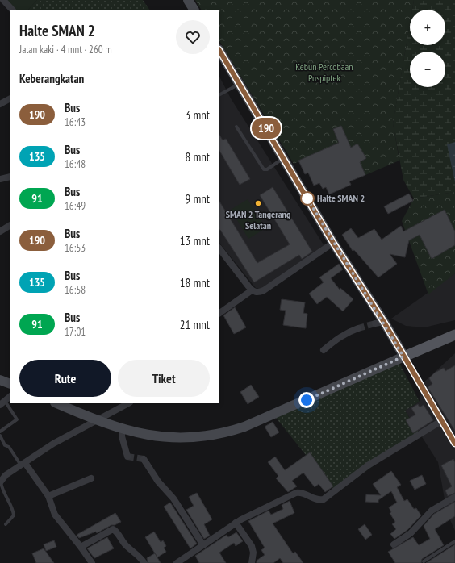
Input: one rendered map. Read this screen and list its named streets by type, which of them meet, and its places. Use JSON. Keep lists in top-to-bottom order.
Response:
{
  "parks": ["Kebun Percobaan Puspiptek"],
  "places": ["Halte SMAN 2", "SMAN 2 Tangerang Selatan"],
  "lines": ["bus line 190"],
  "page": {
    "on_map": "190",
    "map_buttons": ["+", "−"],
    "heading": [
      ["Halte SMAN 2", "Jalan kaki · 4 mnt · 260 m"],
      "Keberangkatan"
    ],
    "list": [
      {
        "mark": "190",
        "name": "Bus",
        "note": "16:43",
        "value": "3 mnt"
      },
      {
        "mark": "135",
        "name": "Bus",
        "note": "16:48",
        "value": "8 mnt"
      },
      {
        "mark": "91",
        "name": "Bus",
        "note": "16:49",
        "value": "9 mnt"
      },
      {
        "mark": "190",
        "name": "Bus",
        "note": "16:53",
        "value": "13 mnt"
      },
      {
        "mark": "135",
        "name": "Bus",
        "note": "16:58",
        "value": "18 mnt"
      },
      {
        "mark": "91",
        "name": "Bus",
        "note": "17:01",
        "value": "21 mnt"
      }
    ],
    "buttons": ["Rute", "Tiket"]
  }
}
